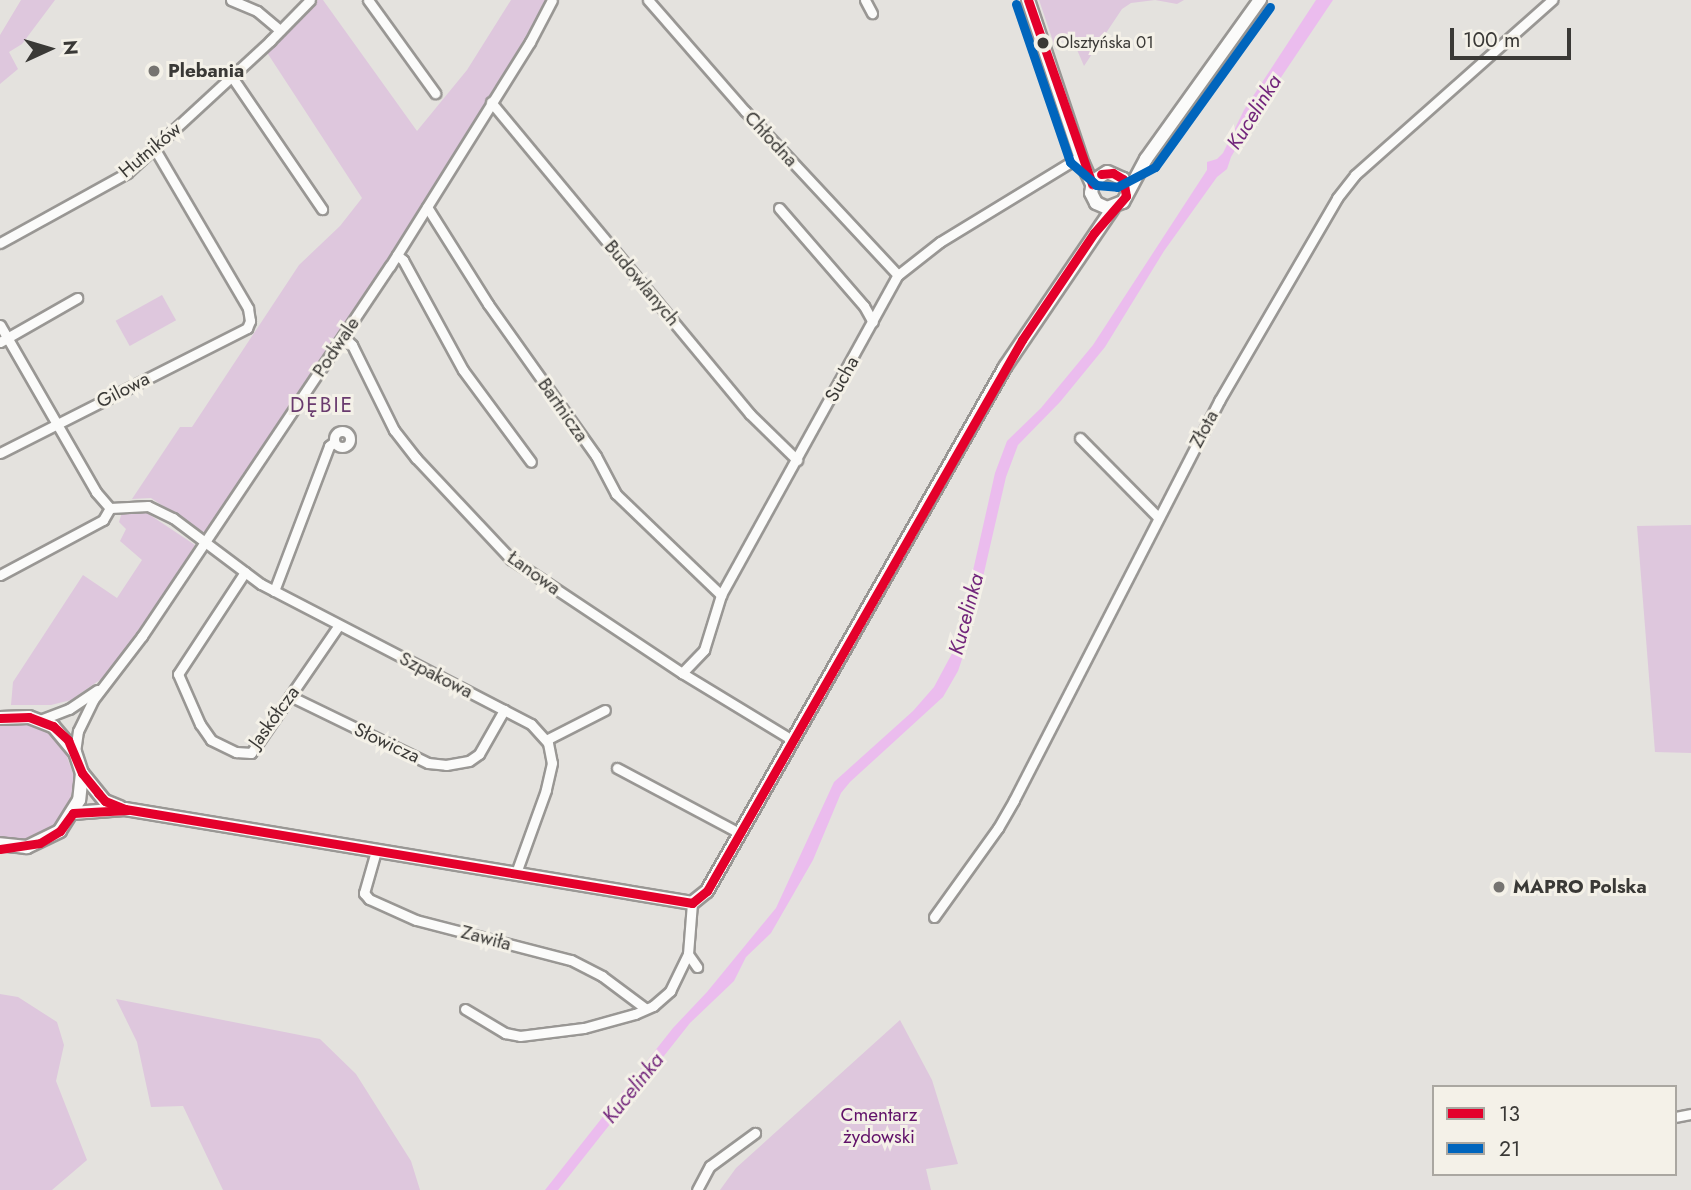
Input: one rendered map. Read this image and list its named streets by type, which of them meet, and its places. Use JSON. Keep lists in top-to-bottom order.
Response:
{
  "streets": {
    "street": [
      "Chłodna",
      "Hutników",
      "Budowlanych",
      "Podwale",
      "Sucha",
      "Gilowa",
      "Bartnicza",
      "Złota",
      "Łanowa",
      "Szpakowa",
      "Jaskółcza",
      "Słowicza",
      "Zawiła"
    ]
  },
  "crossings": [
    ["Chłodna", "Sucha"],
    ["Hutników", "Gilowa"],
    ["Budowlanych", "Podwale"],
    ["Budowlanych", "Sucha"],
    ["Podwale", "Bartnicza"],
    ["Podwale", "Łanowa"],
    ["Podwale", "Szpakowa"],
    ["Sucha", "Bartnicza"],
    ["Sucha", "Łanowa"],
    ["Szpakowa", "Jaskółcza"],
    ["Szpakowa", "Słowicza"],
    ["Jaskółcza", "Słowicza"]
  ],
  "districts": ["DĘBIE"],
  "water": ["Kucelinka"],
  "parks": ["Cmentarz żydowski"],
  "places": ["Olsztyńska 01", "Plebania", "MAPRO Polska"],
  "lines": ["transit line 13", "transit line 21"],
  "legend": ["13", "21"],
  "scale_bar": "100 m",
  "north": "right"
}
